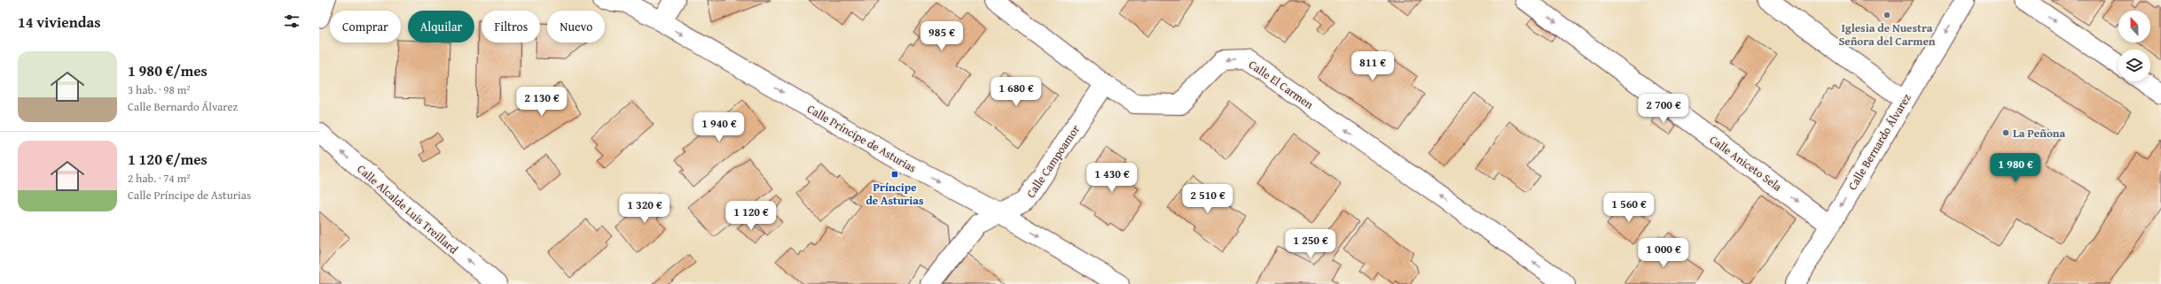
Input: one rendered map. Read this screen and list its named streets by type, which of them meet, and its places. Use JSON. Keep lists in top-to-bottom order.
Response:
{
  "streets": {
    "street": [
      "Calle El Carmen",
      "Calle Príncipe de Asturias",
      "Calle Bernardo Álvarez",
      "Calle Campoamor",
      "Calle Aniceto Sela",
      "Calle Alcalde Luis Treillard"
    ]
  },
  "crossings": [
    ["Calle El Carmen", "Calle Campoamor"],
    ["Calle Príncipe de Asturias", "Calle Campoamor"],
    ["Calle Bernardo Álvarez", "Calle Aniceto Sela"]
  ],
  "one_way": [
    "Calle El Carmen",
    "Calle Príncipe de Asturias",
    "Calle Bernardo Álvarez",
    "Calle Alcalde Luis Treillard"
  ],
  "places": {
    "other": ["Iglesia de Nuestra Señora del Carmen", "La Peñona"],
    "transit": ["Príncipe de Asturias"]
  },
  "north": "top",
  "page": {
    "heading": "14 viviendas",
    "chip": [
      "Comprar",
      "Alquilar",
      "Filtros",
      "Nuevo"
    ],
    "price": [
      "985 €",
      "811 €",
      "1 680 €",
      "2 130 €",
      "2 700 €",
      "1 940 €",
      "1 980 €",
      "1 430 €",
      "2 510 €",
      "1 560 €",
      "1 320 €",
      "1 120 €",
      "1 250 €",
      "1 000 €"
    ],
    "list": [
      {
        "name": "1 980 €/mes",
        "note": "3 hab. · 98 m² · Calle Bernardo Álvarez"
      },
      {
        "name": "1 120 €/mes",
        "note": "2 hab. · 74 m² · Calle Príncipe de Asturias"
      }
    ]
  }
}
